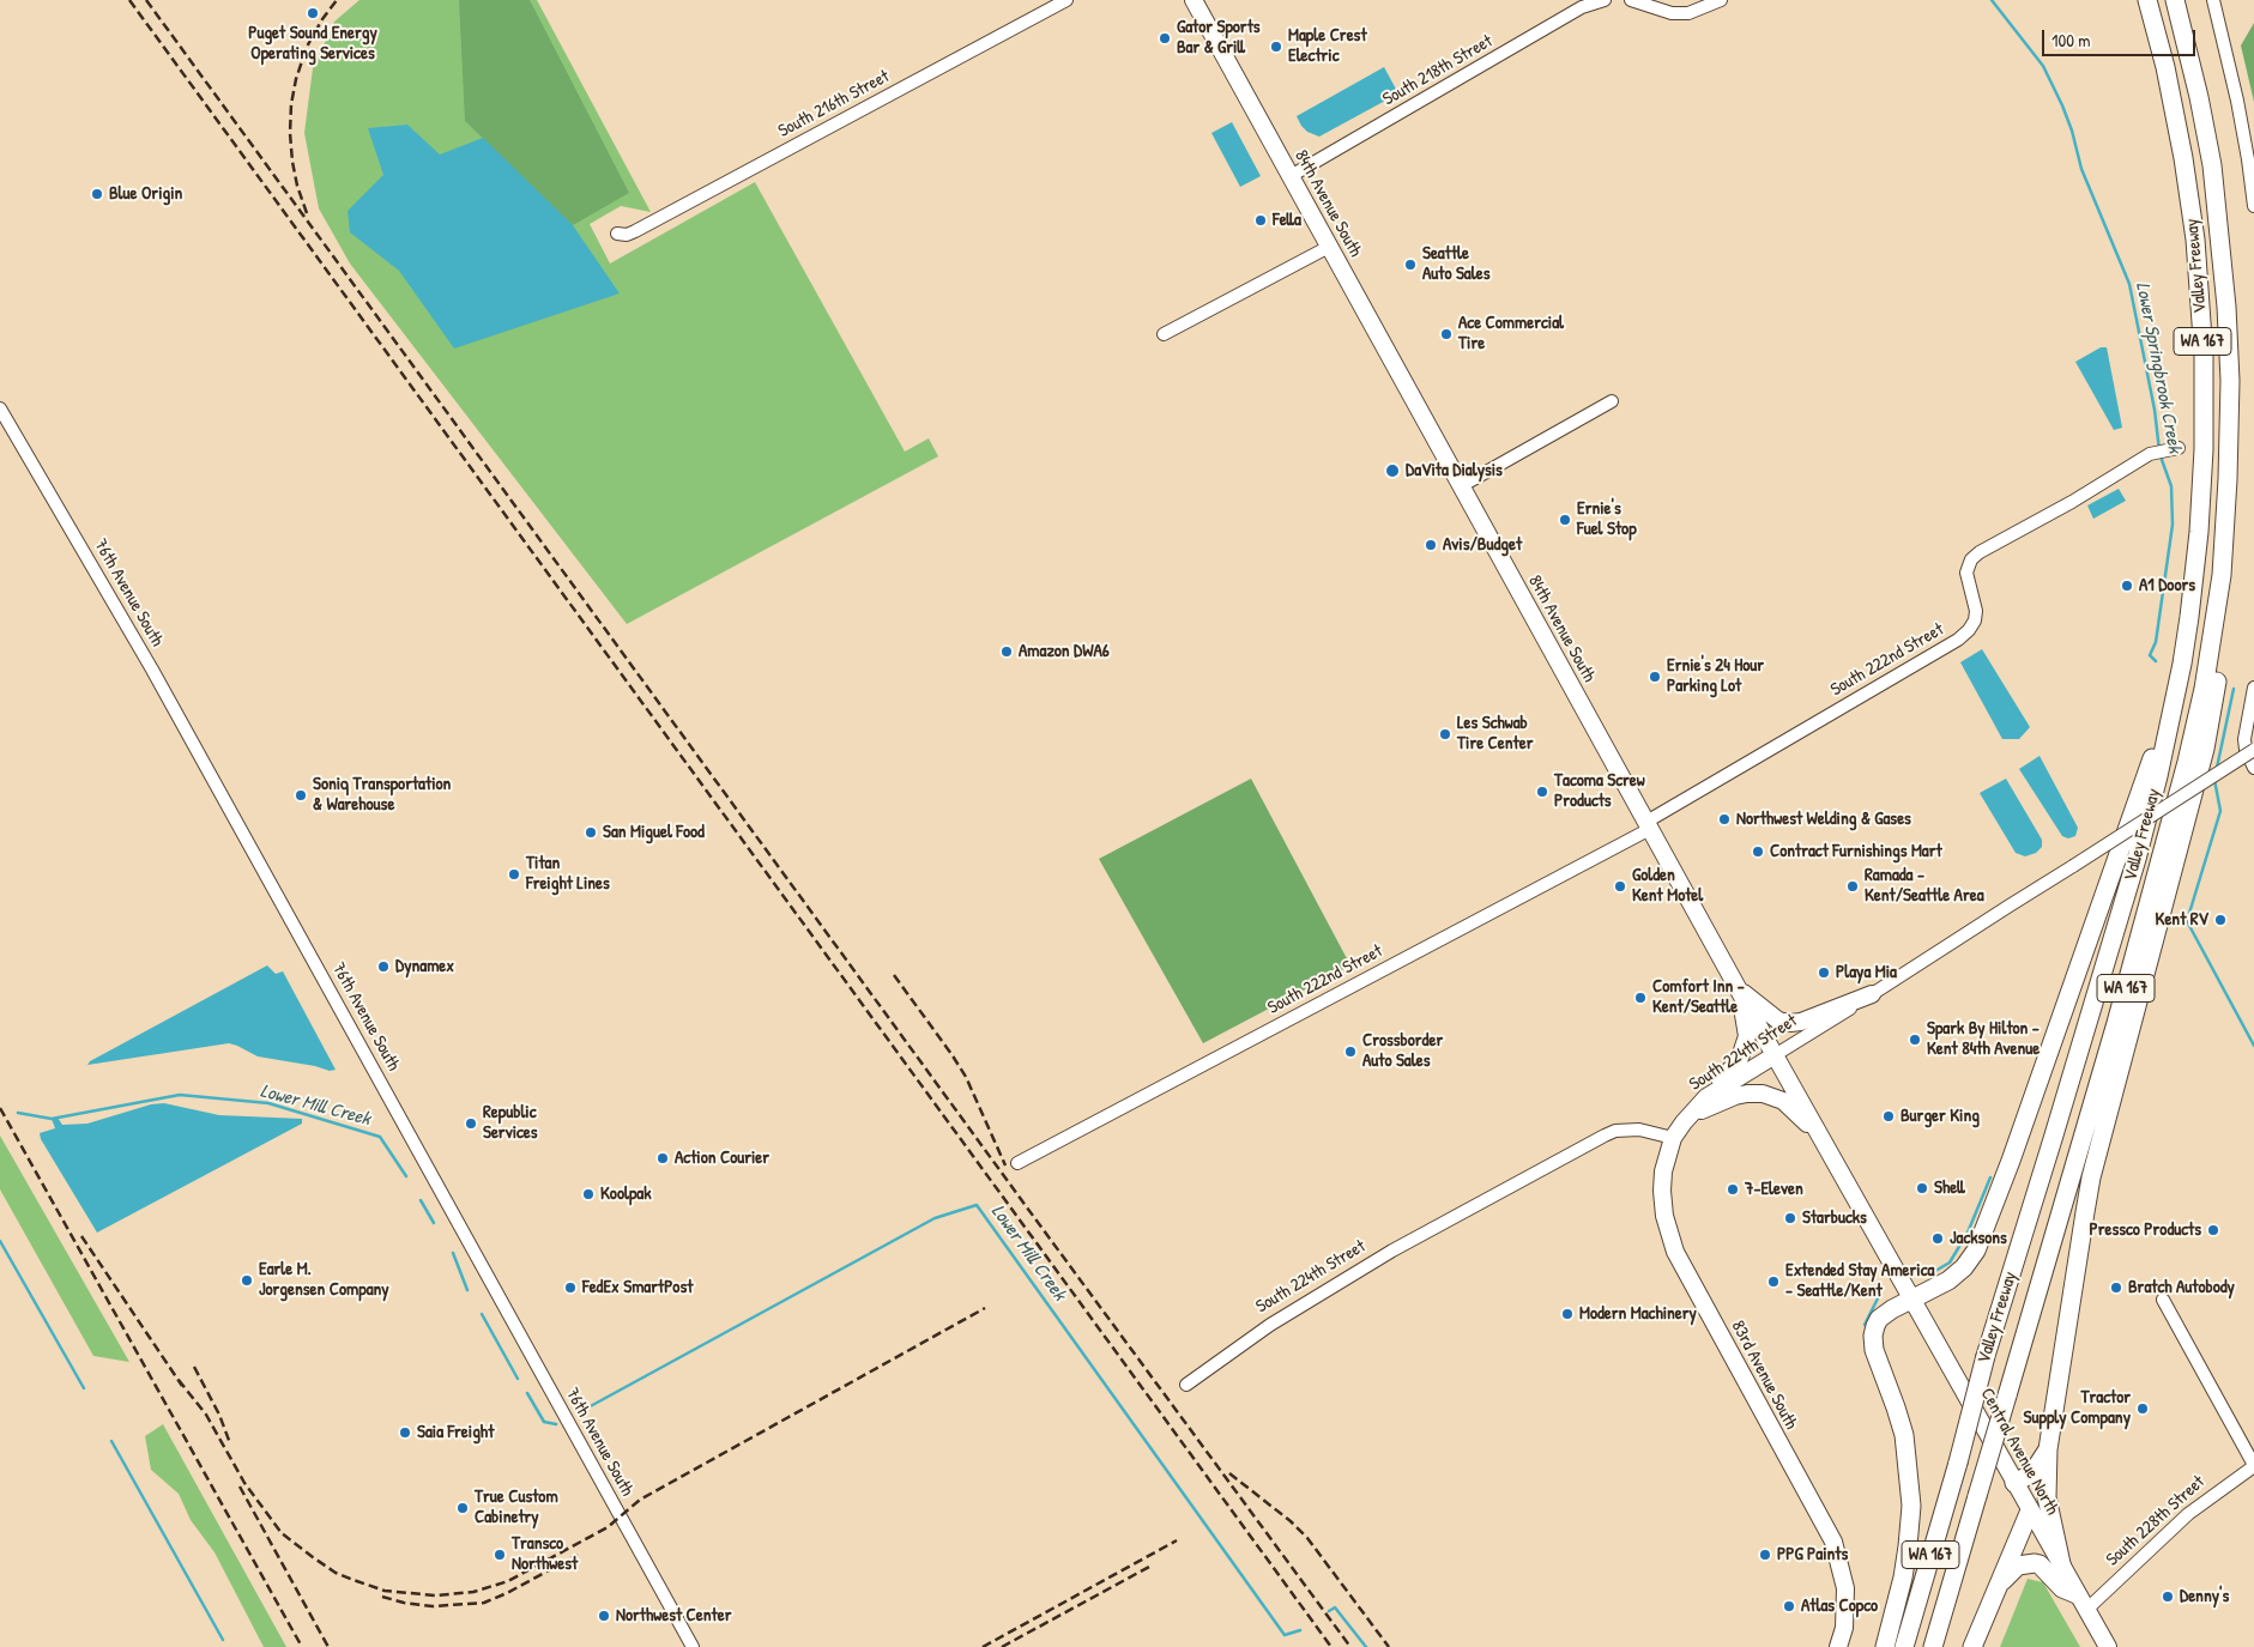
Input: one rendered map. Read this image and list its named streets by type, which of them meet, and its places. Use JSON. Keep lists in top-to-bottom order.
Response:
{
  "streets": {
    "highway": ["Valley Freeway", "WA 167"],
    "main road": [
      "84th Avenue South",
      "South 224th Street",
      "83rd Avenue South",
      "Central Avenue North"
    ],
    "street": [
      "South 218th Street",
      "South 216th Street",
      "76th Avenue South",
      "South 222nd Street",
      "South 228th Street"
    ]
  },
  "crossings": [
    ["South 218th Street", "84th Avenue South"],
    ["84th Avenue South", "South 222nd Street"],
    ["84th Avenue South", "South 224th Street"],
    ["84th Avenue South", "Central Avenue North"],
    ["South 224th Street", "83rd Avenue South"],
    ["South 224th Street", "Central Avenue North"],
    ["Central Avenue North", "South 228th Street"]
  ],
  "water": ["Lower Springbrook Creek", "Lower Mill Creek"],
  "places": [
    "Puget Sound Energy Operating Services",
    "Gator Sports Bar & Grill",
    "Maple Crest Electric",
    "Blue Origin",
    "Fella",
    "Seattle Auto Sales",
    "Ace Commercial Tire",
    "DaVita Dialysis",
    "Ernie's Fuel Stop",
    "Avis/Budget",
    "A1 Doors",
    "Amazon DWA6",
    "Ernie's 24 Hour Parking Lot",
    "Les Schwab Tire Center",
    "Tacoma Screw Products",
    "Soniq Transportation & Warehouse",
    "Northwest Welding & Gases",
    "San Miguel Food",
    "Contract Furnishings Mart",
    "Titan Freight Lines",
    "Golden Kent Motel",
    "Ramada - Kent/Seattle Area",
    "Kent RV",
    "Dynamex",
    "Playa Mia",
    "Comfort Inn - Kent/Seattle",
    "Spark By Hilton - Kent 84th Avenue",
    "Crossborder Auto Sales",
    "Burger King",
    "Republic Services",
    "Action Courier",
    "Shell",
    "7-Eleven",
    "Koolpak",
    "Starbucks",
    "Pressco Products",
    "Jacksons",
    "Earle M. Jorgensen Company",
    "Extended Stay America - Seattle/Kent",
    "FedEx SmartPost",
    "Bratch Autobody",
    "Modern Machinery",
    "Tractor Supply Company",
    "Saia Freight",
    "True Custom Cabinetry",
    "Transco Northwest",
    "PPG Paints",
    "Denny's",
    "Atlas Copco",
    "Northwest Center"
  ],
  "scale_bar": "100 m"
}
